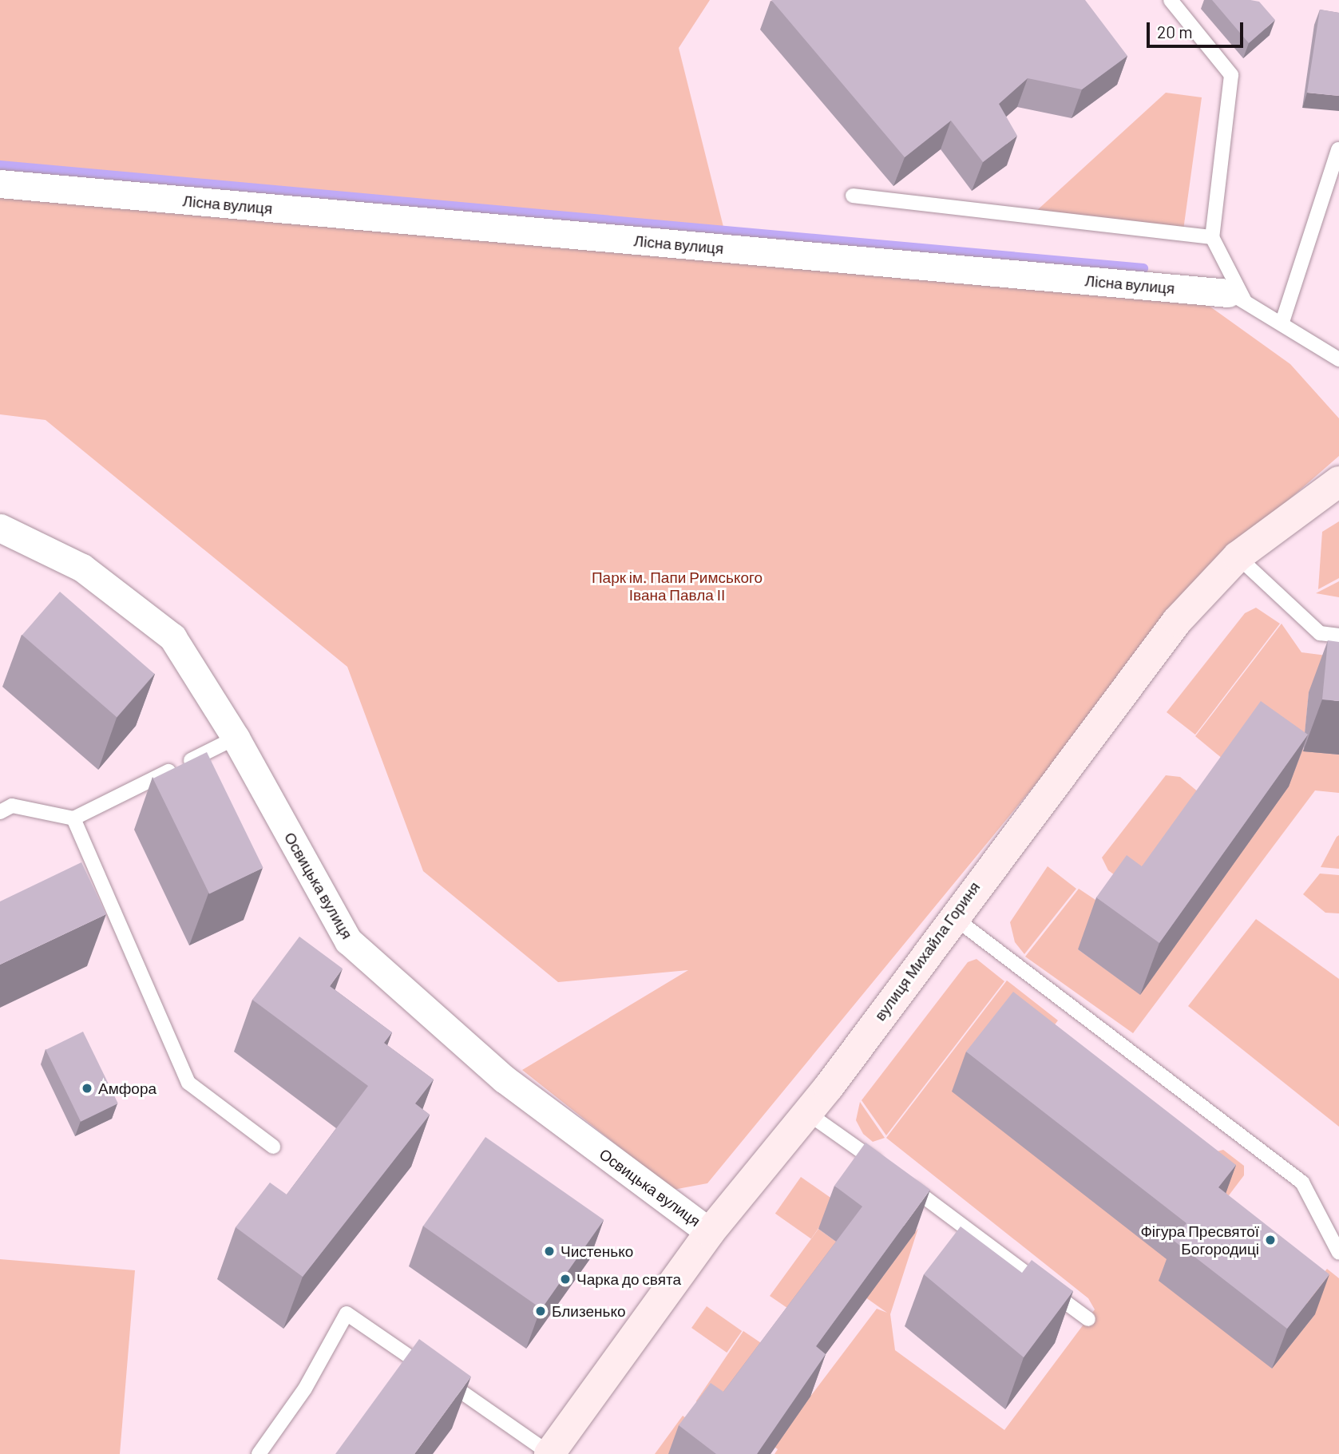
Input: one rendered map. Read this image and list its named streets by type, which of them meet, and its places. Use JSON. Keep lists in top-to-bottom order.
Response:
{
  "streets": {
    "street": ["Лісна вулиця", "Освицька вулиця", "вулиця Михайла Гориня"]
  },
  "crossings": [
    ["Освицька вулиця", "вулиця Михайла Гориня"]
  ],
  "parks": ["Парк ім. Папи Римського Івана Павла ІІ"],
  "places": [
    "Амфора",
    "Фігура Пресвятої Богородиці",
    "Чистенько",
    "Чарка до свята",
    "Близенько"
  ],
  "scale_bar": "20 m"
}
